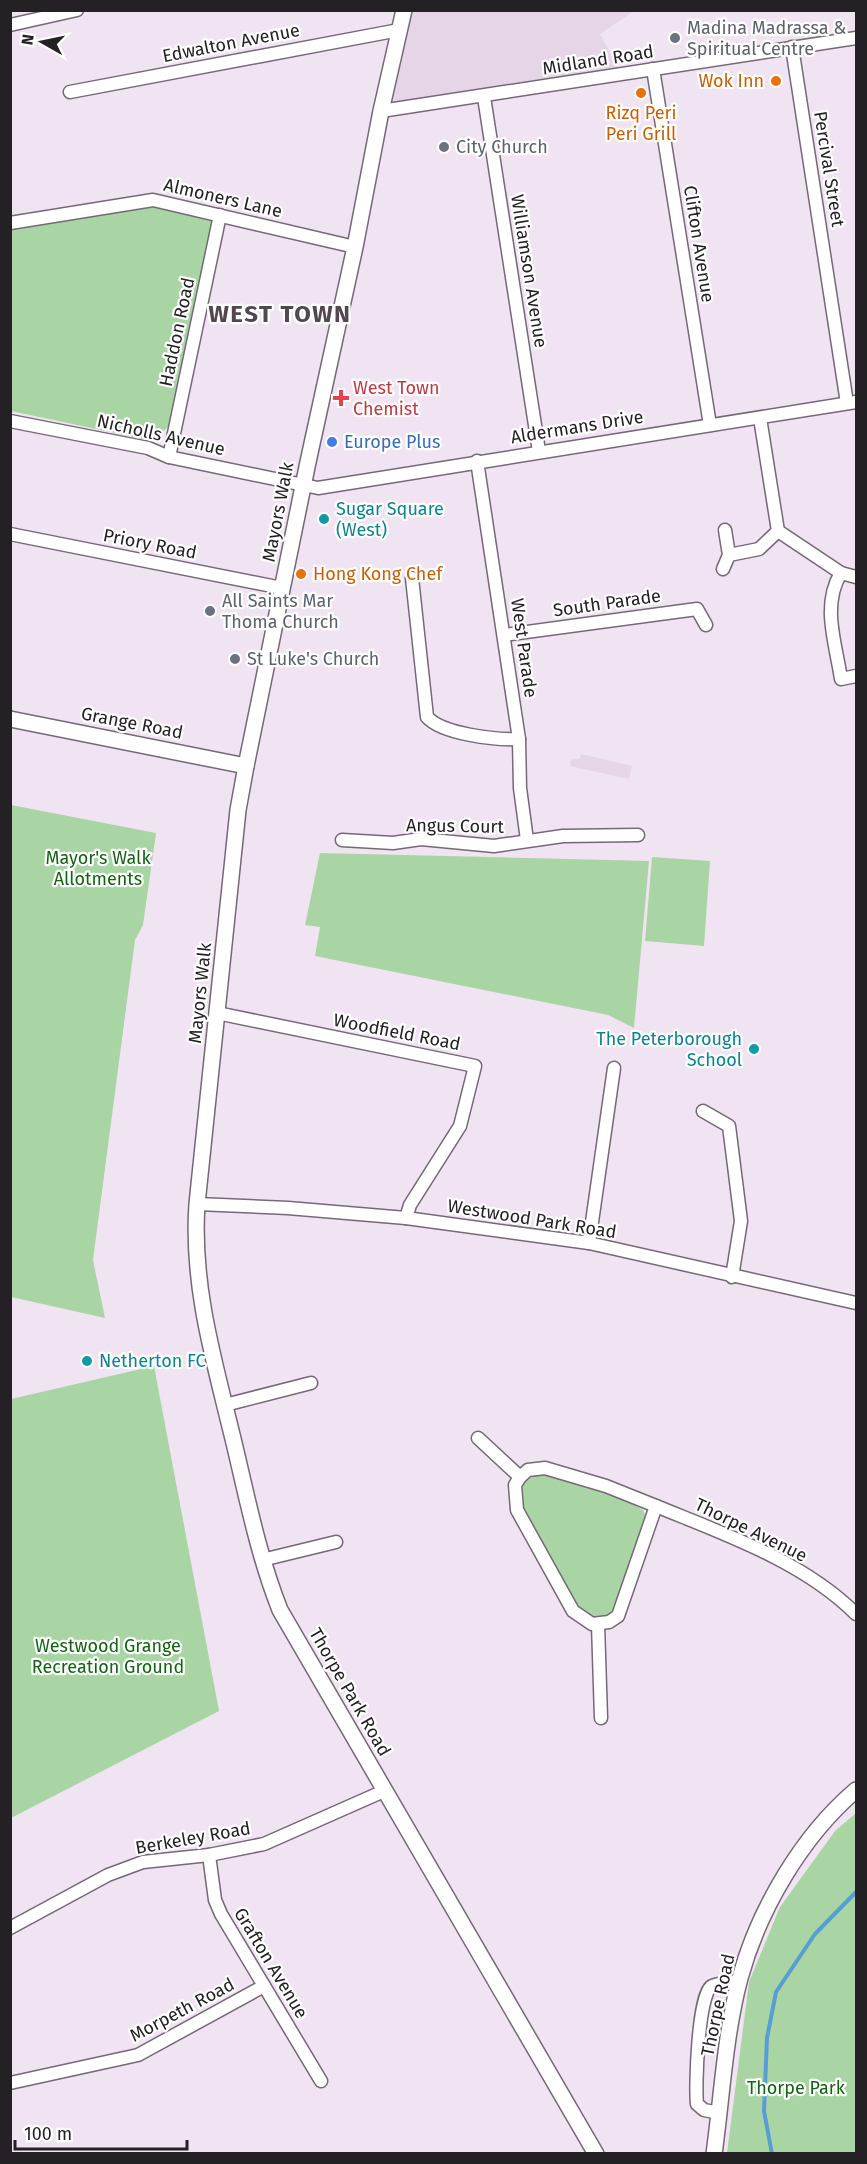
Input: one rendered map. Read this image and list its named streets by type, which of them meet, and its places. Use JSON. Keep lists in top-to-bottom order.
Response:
{
  "streets": {
    "street": [
      "Edwalton Avenue",
      "Midland Road",
      "Percival Street",
      "Almoners Lane",
      "Clifton Avenue",
      "Williamson Avenue",
      "Haddon Road",
      "Aldermans Drive",
      "Nicholls Avenue",
      "Mayors Walk",
      "Priory Road",
      "South Parade",
      "West Parade",
      "Grange Road",
      "Angus Court",
      "Woodfield Road",
      "Westwood Park Road",
      "Thorpe Avenue",
      "Thorpe Park Road",
      "Berkeley Road",
      "Grafton Avenue",
      "Thorpe Road",
      "Morpeth Road"
    ]
  },
  "crossings": [
    ["Edwalton Avenue", "Mayors Walk"],
    ["Midland Road", "Percival Street"],
    ["Midland Road", "Clifton Avenue"],
    ["Midland Road", "Williamson Avenue"],
    ["Midland Road", "Mayors Walk"],
    ["Percival Street", "Aldermans Drive"],
    ["Almoners Lane", "Haddon Road"],
    ["Almoners Lane", "Mayors Walk"],
    ["Clifton Avenue", "Aldermans Drive"],
    ["Williamson Avenue", "Aldermans Drive"],
    ["Haddon Road", "Nicholls Avenue"],
    ["Aldermans Drive", "Nicholls Avenue"],
    ["Aldermans Drive", "Mayors Walk"],
    ["Aldermans Drive", "West Parade"],
    ["Nicholls Avenue", "Mayors Walk"],
    ["Mayors Walk", "Priory Road"],
    ["Mayors Walk", "Grange Road"],
    ["Mayors Walk", "Woodfield Road"],
    ["Mayors Walk", "Westwood Park Road"],
    ["Mayors Walk", "Thorpe Park Road"],
    ["South Parade", "West Parade"],
    ["West Parade", "Angus Court"],
    ["Woodfield Road", "Westwood Park Road"],
    ["Westwood Park Road", "Thorpe Park Road"],
    ["Thorpe Park Road", "Berkeley Road"],
    ["Berkeley Road", "Grafton Avenue"],
    ["Grafton Avenue", "Morpeth Road"]
  ],
  "districts": ["WEST TOWN"],
  "parks": ["Mayor's Walk Allotments", "Westwood Grange Recreation Ground", "Thorpe Park"],
  "places": {
    "other": [
      "Madina Madrassa & Spiritual Centre",
      "Wok Inn",
      "Rizq Peri Peri Grill",
      "City Church",
      "Europe Plus",
      "Sugar Square (West)",
      "Hong Kong Chef",
      "All Saints Mar Thoma Church",
      "St Luke's Church",
      "The Peterborough School",
      "Netherton FC"
    ],
    "health": ["West Town Chemist"]
  },
  "scale_bar": "100 m",
  "north": "left"
}
